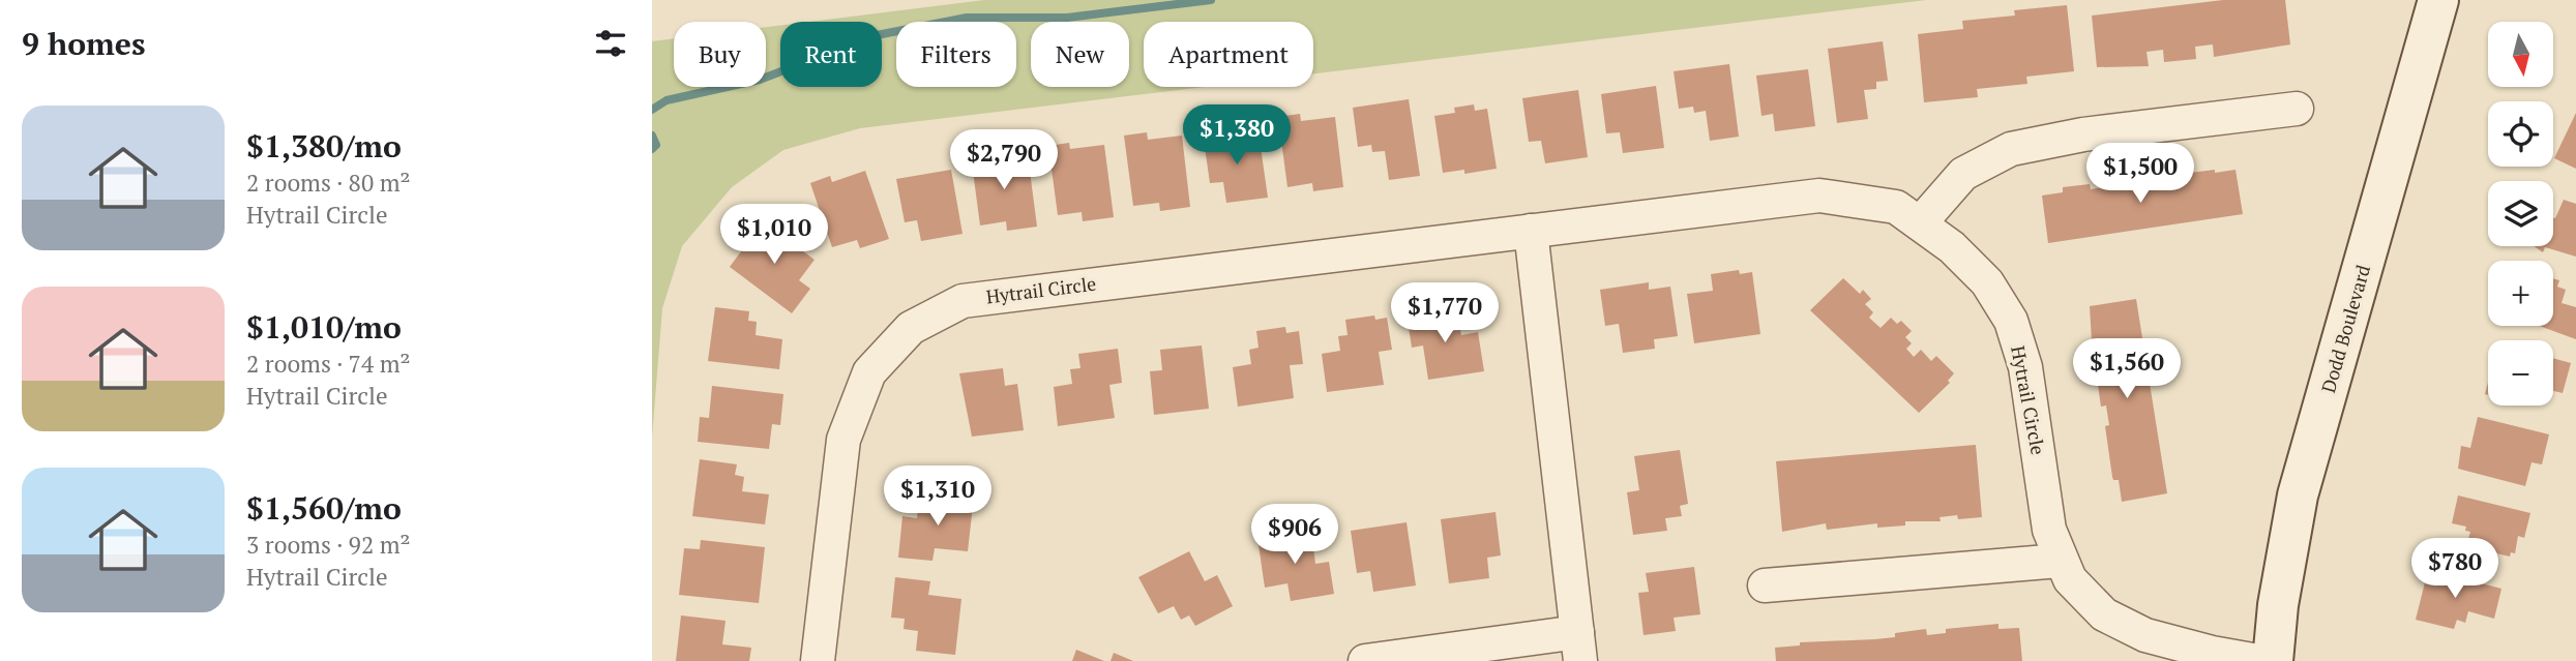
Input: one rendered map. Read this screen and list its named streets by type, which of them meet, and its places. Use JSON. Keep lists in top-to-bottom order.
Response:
{
  "streets": {
    "main road": ["Dodd Boulevard"],
    "street": ["Hytrail Circle"]
  },
  "north": "bottom",
  "page": {
    "heading": "9 homes",
    "map_buttons": ["+", "−"],
    "chip": [
      "Buy",
      "Rent",
      "Filters",
      "New",
      "Apartment"
    ],
    "list": [
      {
        "name": "$1,380/mo",
        "note": "2 rooms · 80 m² · Hytrail Circle"
      },
      {
        "name": "$1,010/mo",
        "note": "2 rooms · 74 m² · Hytrail Circle"
      },
      {
        "name": "$1,560/mo",
        "note": "3 rooms · 92 m² · Hytrail Circle"
      }
    ],
    "price": [
      "$1,380",
      "$2,790",
      "$1,500",
      "$1,010",
      "$1,770",
      "$1,560",
      "$1,310",
      "$906",
      "$780"
    ]
  }
}
